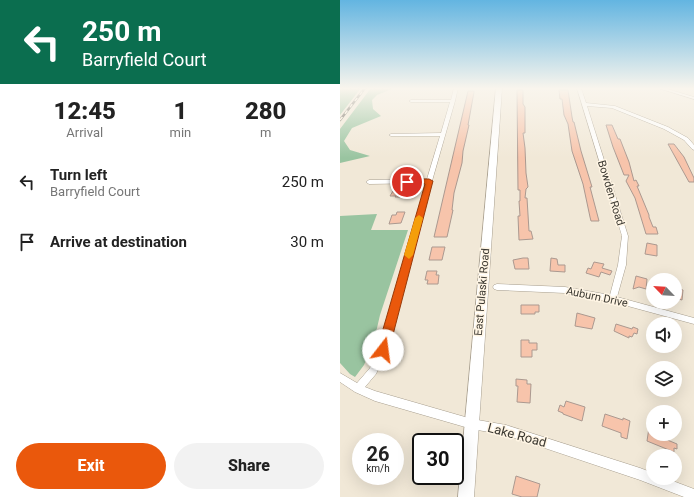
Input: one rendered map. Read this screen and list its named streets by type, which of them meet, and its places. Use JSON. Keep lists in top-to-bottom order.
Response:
{
  "streets": {
    "main road": ["East Pulaski Road"],
    "street": ["Bowden Road", "Auburn Drive", "Lake Road"]
  },
  "crossings": [
    ["Bowden Road", "Auburn Drive"],
    ["East Pulaski Road", "Lake Road"]
  ],
  "north": "top left",
  "page": {
    "turn": ["250 m", "Barryfield Court"],
    "eta": [
      "12:45",
      "Arrival",
      "1",
      "min",
      "280",
      "m"
    ],
    "list": [
      {
        "name": "Turn left",
        "note": "Barryfield Court",
        "value": "250 m"
      },
      {
        "name": "Arrive at destination",
        "value": "30 m"
      }
    ],
    "map_buttons": ["+", "−"],
    "speed": "26 km/h",
    "limit": "30",
    "buttons": ["Exit", "Share"]
  }
}
